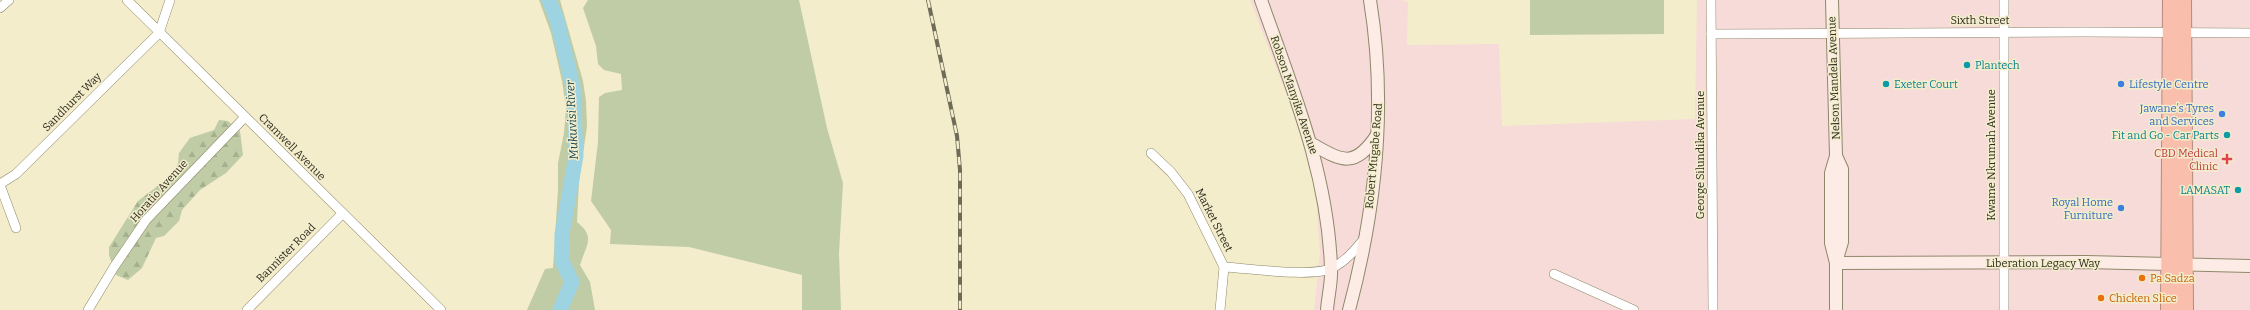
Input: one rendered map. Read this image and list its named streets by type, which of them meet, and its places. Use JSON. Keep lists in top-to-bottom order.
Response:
{
  "streets": {
    "main road": [
      "Nelson Mandela Avenue",
      "Robson Manyika Avenue",
      "Robert Mugabe Road",
      "Liberation Legacy Way"
    ],
    "street": [
      "Sixth Street",
      "Sandhurst Way",
      "Cramwell Avenue",
      "George Silundika Avenue",
      "Kwame Nkrumah Avenue",
      "Horatio Avenue",
      "Market Street",
      "Bannister Road"
    ]
  },
  "crossings": [
    ["Sixth Street", "Nelson Mandela Avenue"],
    ["Sixth Street", "George Silundika Avenue"],
    ["Sixth Street", "Kwame Nkrumah Avenue"],
    ["Nelson Mandela Avenue", "Liberation Legacy Way"],
    ["Sandhurst Way", "Cramwell Avenue"],
    ["Cramwell Avenue", "Horatio Avenue"],
    ["Cramwell Avenue", "Bannister Road"],
    ["Kwame Nkrumah Avenue", "Liberation Legacy Way"]
  ],
  "water": ["Mukuvisi River"],
  "places": {
    "other": [
      "Plantech",
      "Exeter Court",
      "Lifestyle Centre",
      "Jawane's Tyres and Services",
      "Fit and Go - Car Parts",
      "LAMASAT",
      "Royal Home Furniture",
      "Pa Sadza",
      "Chicken Slice"
    ],
    "health": ["CBD Medical Clinic"]
  }
}
